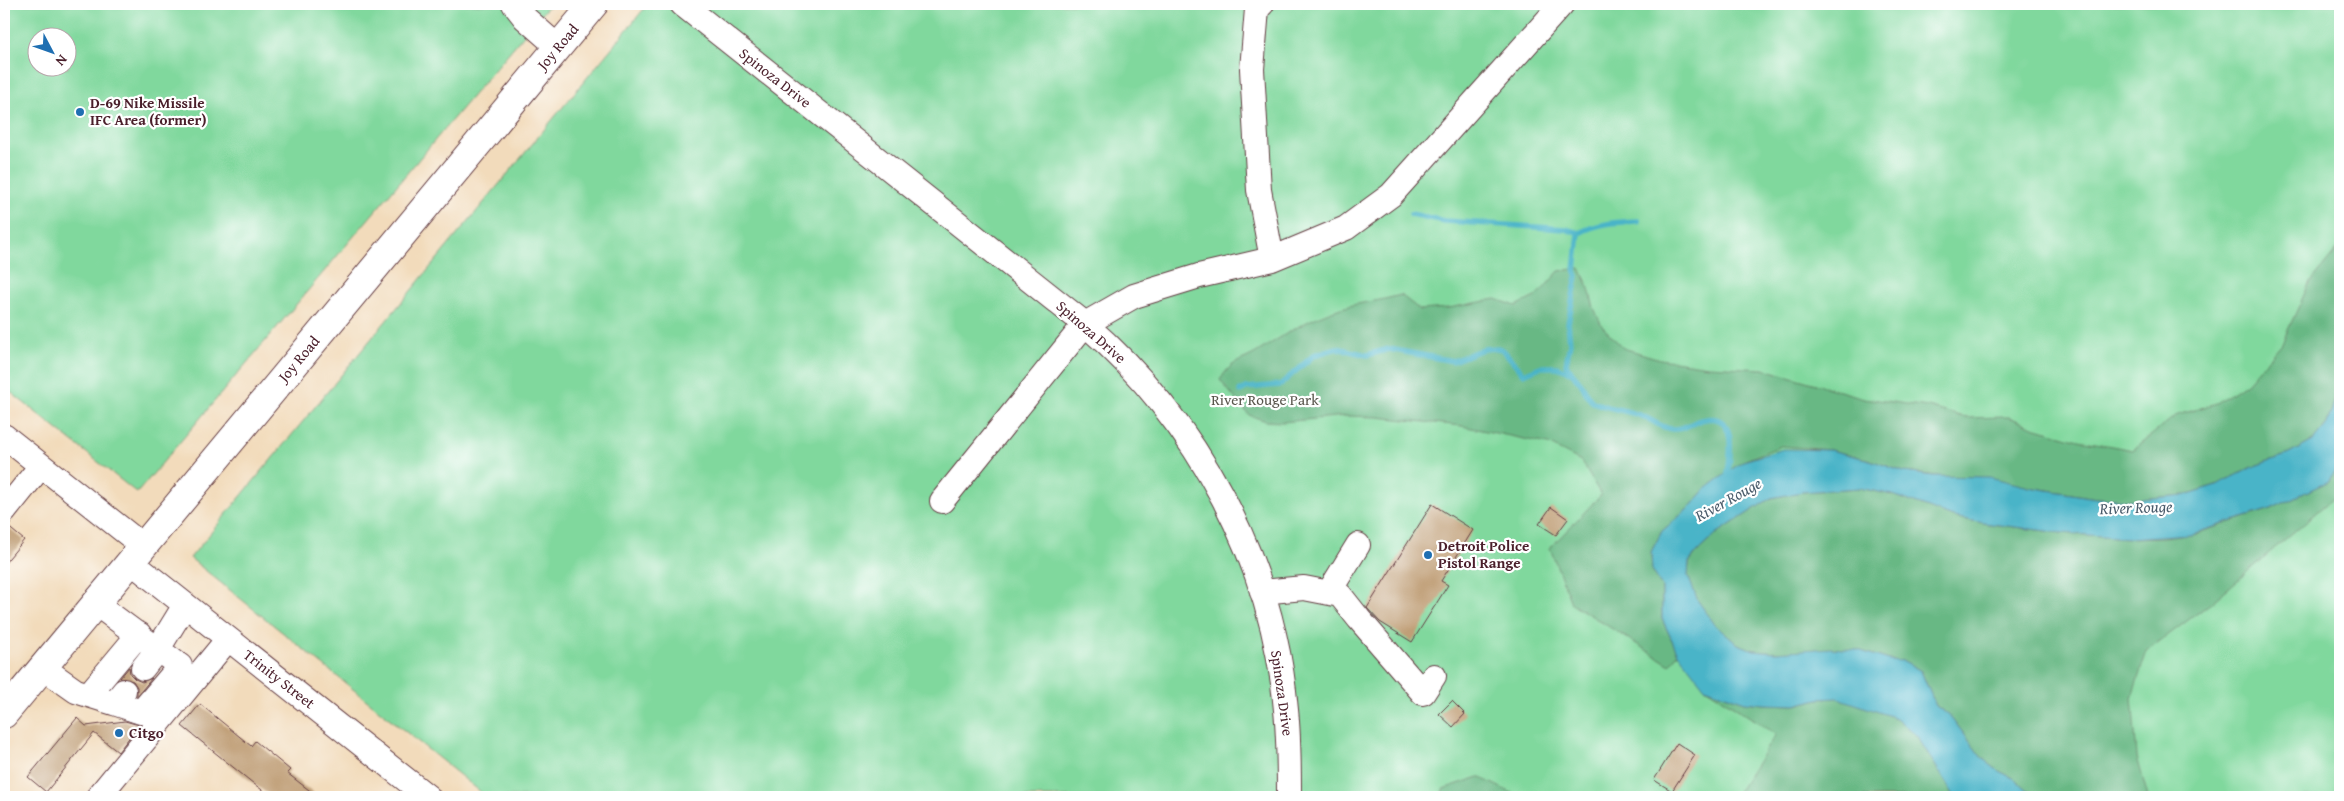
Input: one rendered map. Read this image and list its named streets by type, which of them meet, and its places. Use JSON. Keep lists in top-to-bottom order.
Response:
{
  "streets": {
    "main road": ["Joy Road"],
    "street": ["Spinoza Drive", "Trinity Street"]
  },
  "crossings": [
    ["Joy Road", "Trinity Street"]
  ],
  "water": ["River Rouge"],
  "parks": ["River Rouge Park"],
  "places": ["D-69 Nike Missile IFC Area (former)", "Detroit Police Pistol Range", "Citgo"],
  "north": "bottom right"
}
